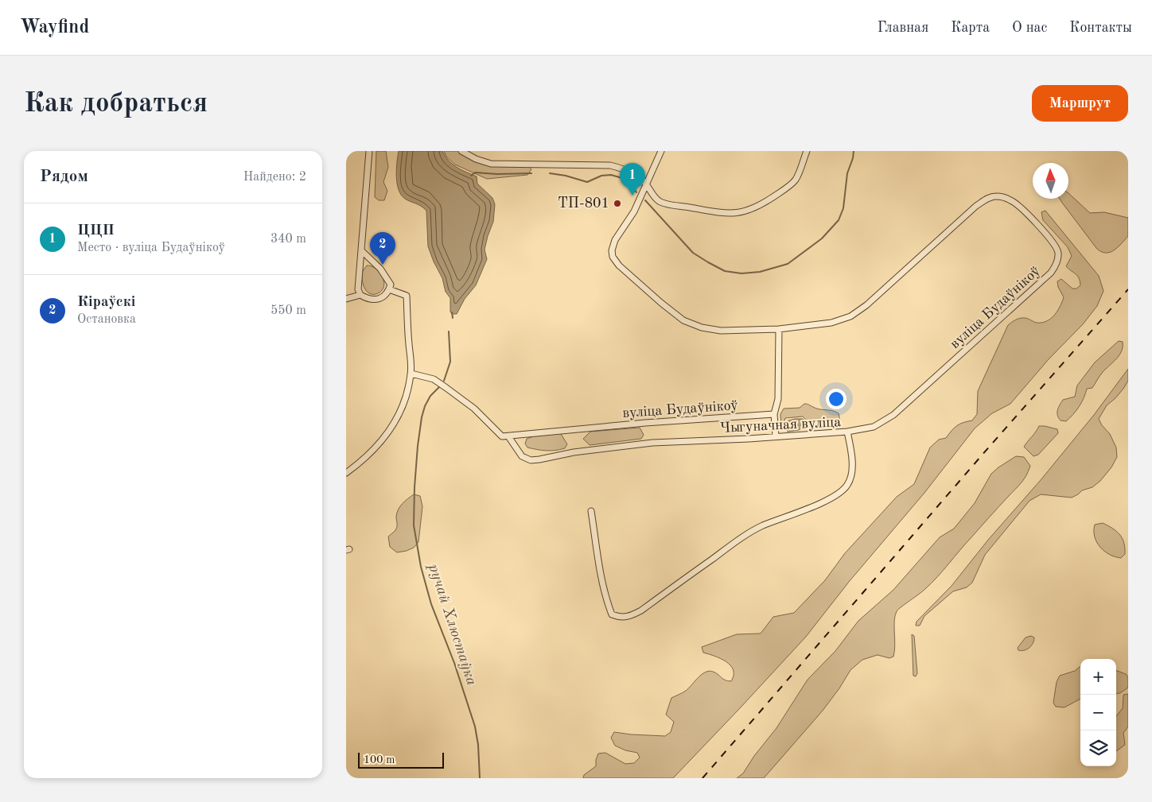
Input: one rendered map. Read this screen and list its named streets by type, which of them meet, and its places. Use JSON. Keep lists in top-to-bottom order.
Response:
{
  "streets": {
    "street": ["вуліца Будаўнікоў", "Чыгуначная вуліца"]
  },
  "crossings": [
    ["вуліца Будаўнікоў", "Чыгуначная вуліца"]
  ],
  "water": ["ручай Хлюстаўка"],
  "places": ["ТП-801"],
  "scale_bar": "100 m",
  "north": "top",
  "page": {
    "header": "Wayfind",
    "nav": [
      "Главная",
      "Карта",
      "О нас",
      "Контакты"
    ],
    "buttons": "Маршрут",
    "title": "Как добраться",
    "heading": ["Рядом", "Найдено: 2"],
    "pins": ["1", "2"],
    "list": [
      {
        "mark": "1",
        "name": "ЦЦП",
        "note": "Место · вуліца Будаўнікоў",
        "value": "340 m"
      },
      {
        "mark": "2",
        "name": "Кіраўскі",
        "note": "Остановка",
        "value": "550 m"
      }
    ],
    "map_buttons": ["+", "−"],
    "scale": "100 m"
  }
}
